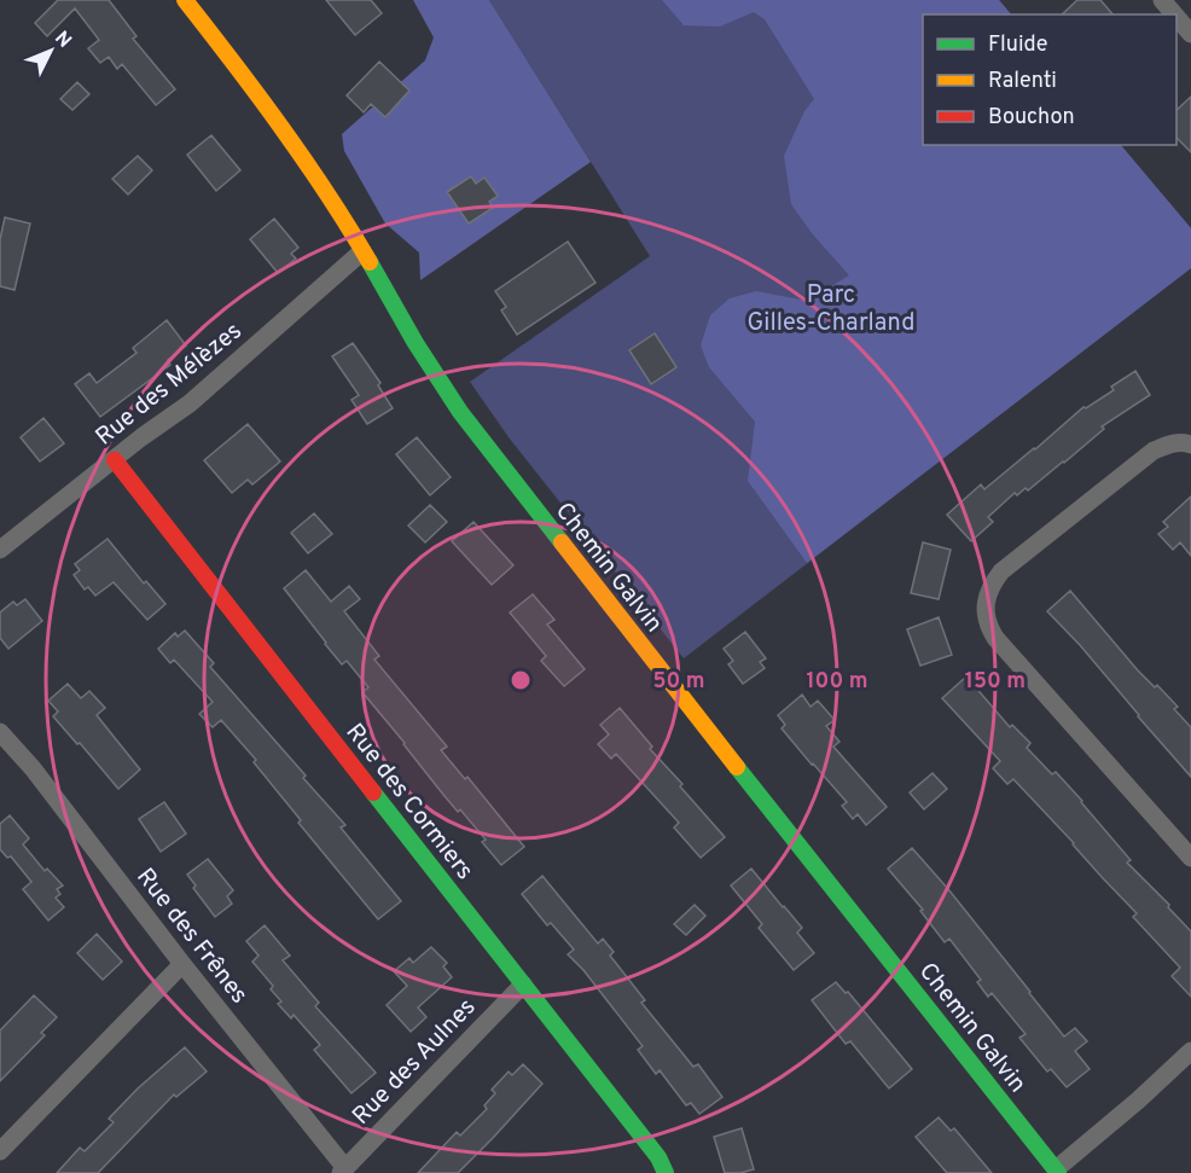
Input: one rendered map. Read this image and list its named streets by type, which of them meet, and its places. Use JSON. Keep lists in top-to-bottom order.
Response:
{
  "streets": {
    "street": [
      "Rue des Mélèzes",
      "Chemin Galvin",
      "Rue des Cormiers",
      "Rue des Frênes",
      "Rue des Aulnes"
    ]
  },
  "crossings": [
    ["Rue des Mélèzes", "Chemin Galvin"],
    ["Rue des Mélèzes", "Rue des Cormiers"],
    ["Rue des Cormiers", "Rue des Aulnes"],
    ["Rue des Frênes", "Rue des Aulnes"]
  ],
  "parks": ["Parc Gilles-Charland"],
  "legend": ["Fluide", "Ralenti", "Bouchon"],
  "north": "top right",
  "rings": ["50 m", "100 m", "150 m"]
}
